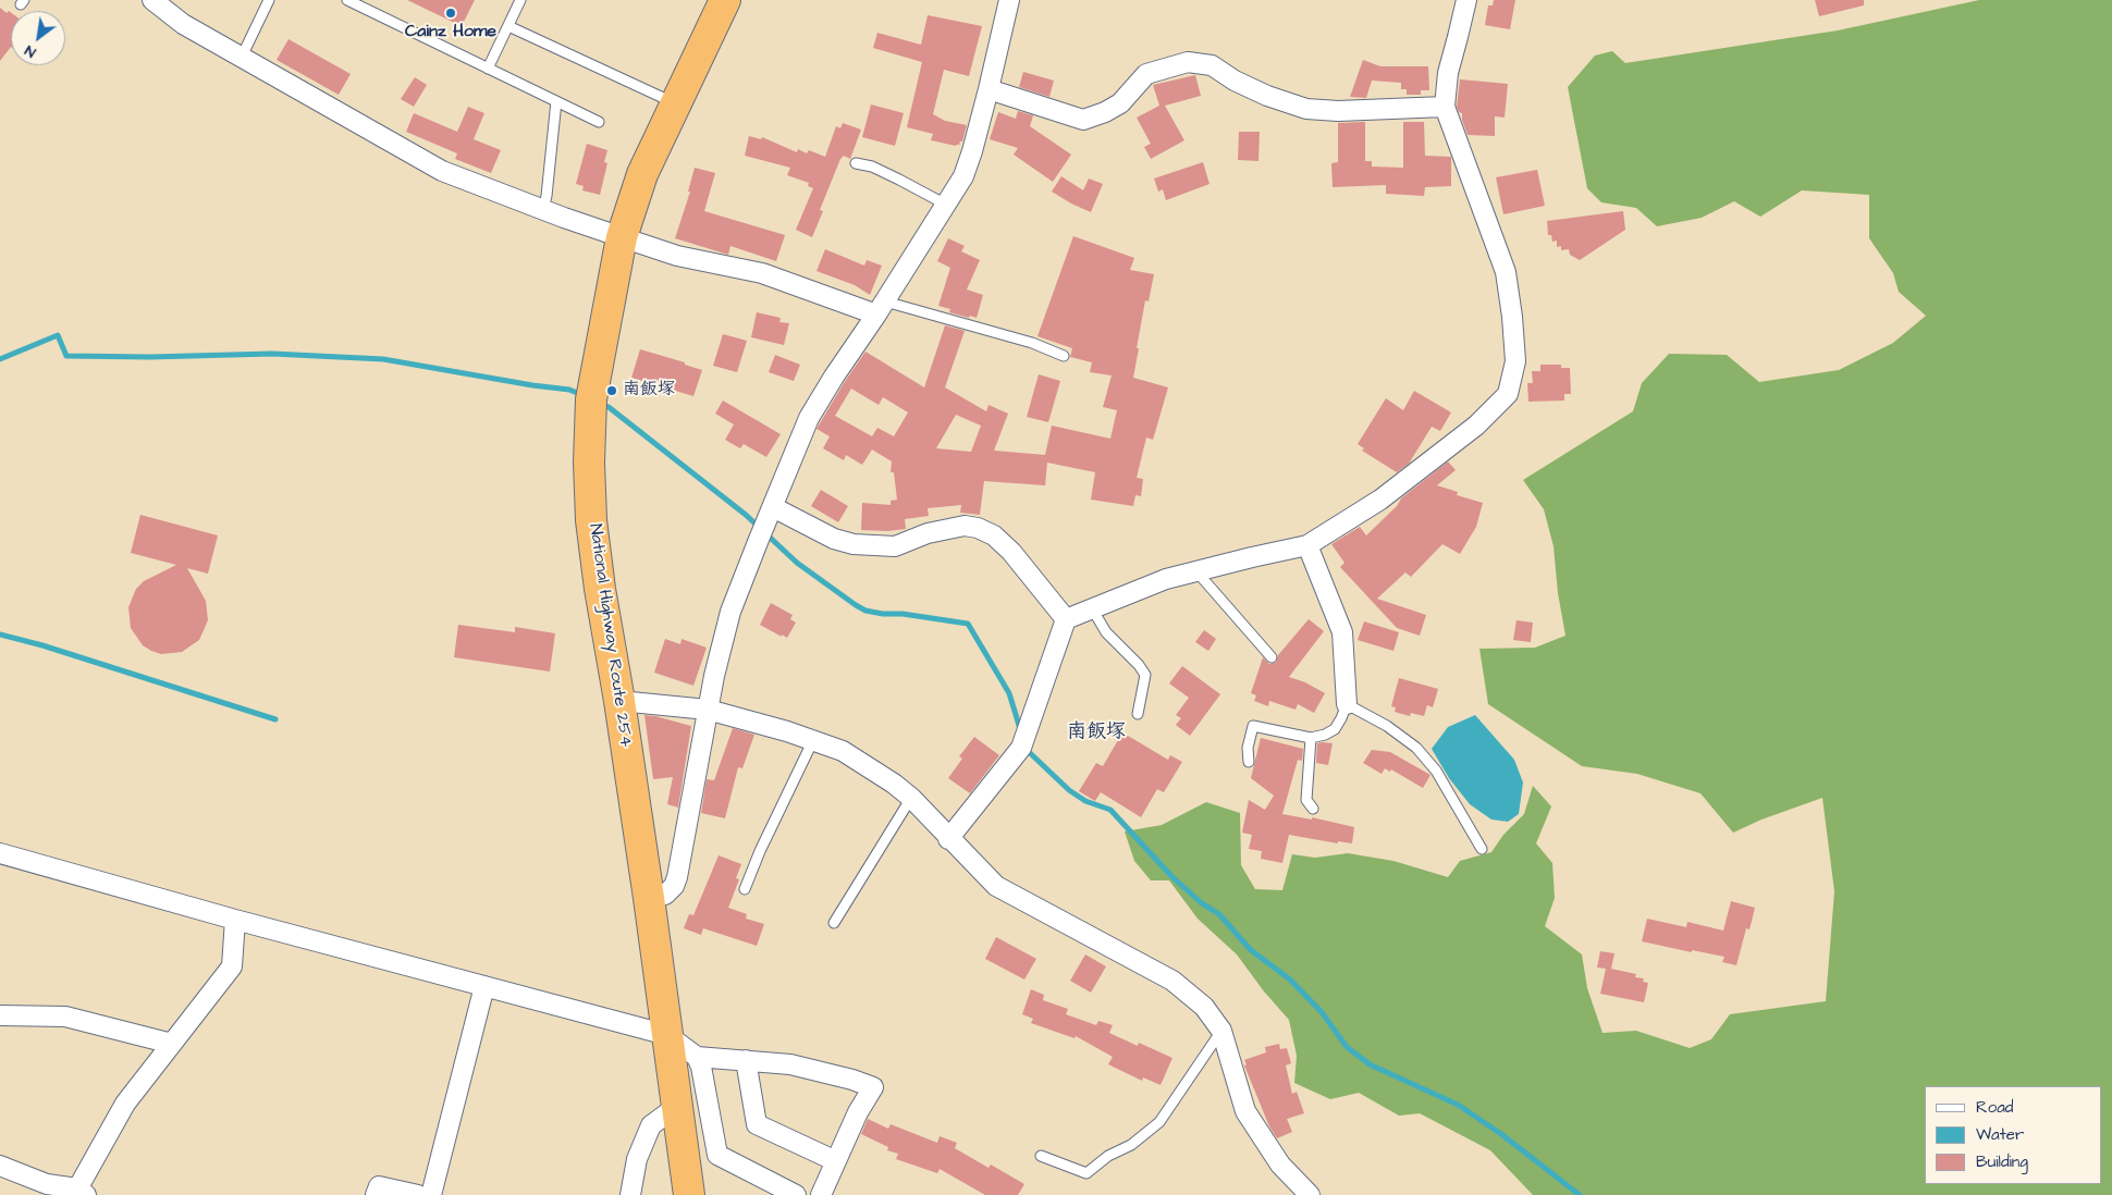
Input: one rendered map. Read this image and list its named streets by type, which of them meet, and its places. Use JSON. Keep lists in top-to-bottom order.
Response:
{
  "streets": {
    "highway": ["National Highway Route 254"]
  },
  "districts": ["南飯塚"],
  "places": ["Cainz Home", "南飯塚"],
  "legend": ["Road", "Water", "Building"],
  "north": "bottom left"
}
